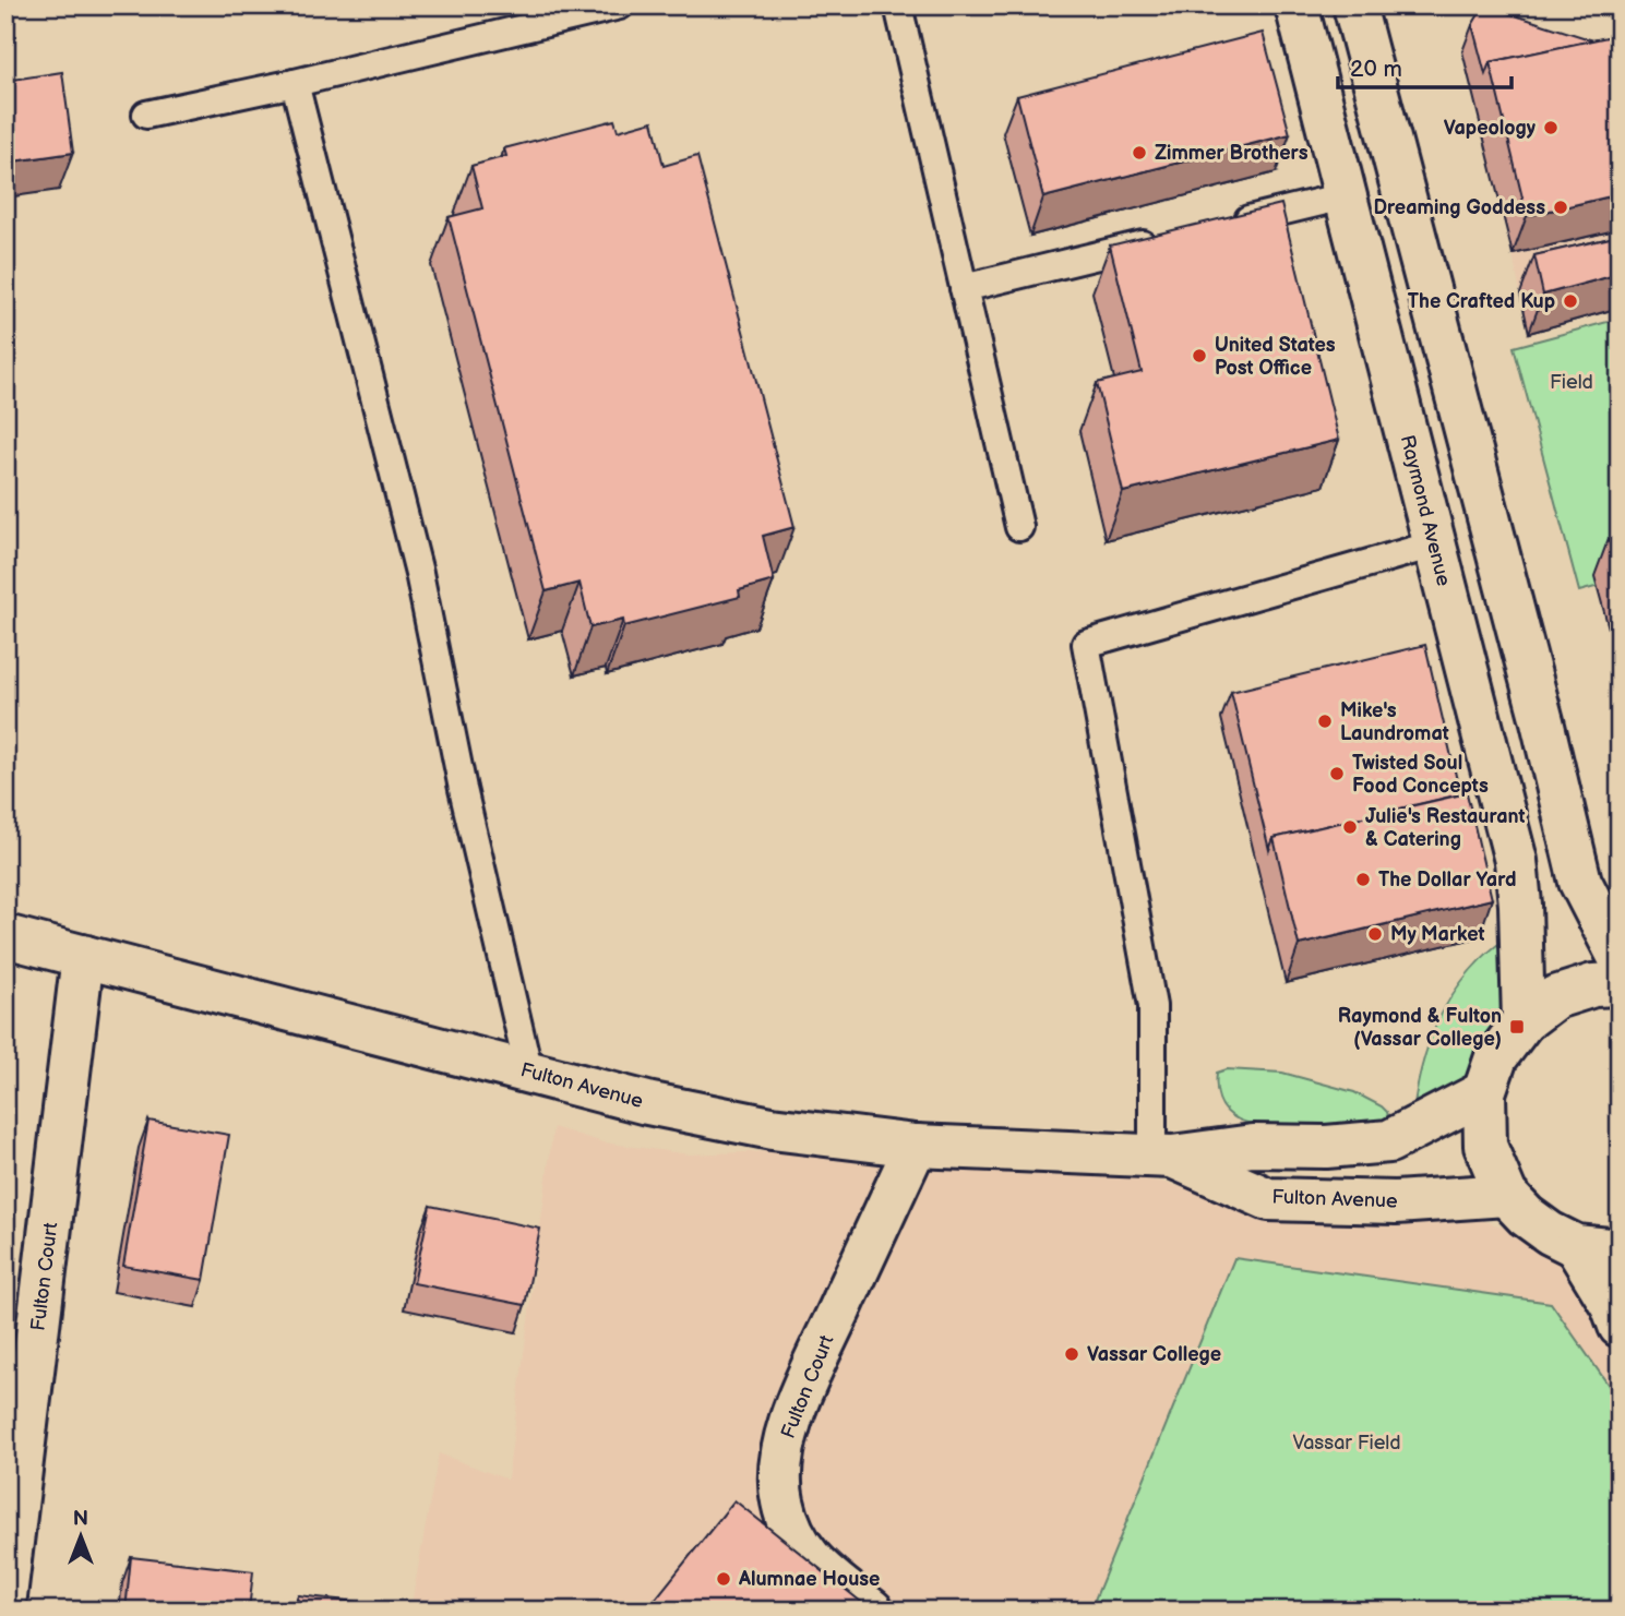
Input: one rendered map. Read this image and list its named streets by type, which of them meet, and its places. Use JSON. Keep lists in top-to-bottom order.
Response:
{
  "streets": {
    "street": ["Raymond Avenue", "Fulton Avenue", "Fulton Court"]
  },
  "crossings": [
    ["Fulton Avenue", "Fulton Court"]
  ],
  "parks": ["Field", "Vassar Field"],
  "places": {
    "other": [
      "Vapeology",
      "Zimmer Brothers",
      "Dreaming Goddess",
      "The Crafted Kup",
      "United States Post Office",
      "Mike's Laundromat",
      "Twisted Soul Food Concepts",
      "Julie's Restaurant & Catering",
      "The Dollar Yard",
      "My Market",
      "Vassar College",
      "Alumnae House"
    ],
    "transit": ["Raymond & Fulton (Vassar College)"]
  },
  "scale_bar": "20 m",
  "north": "top"
}
